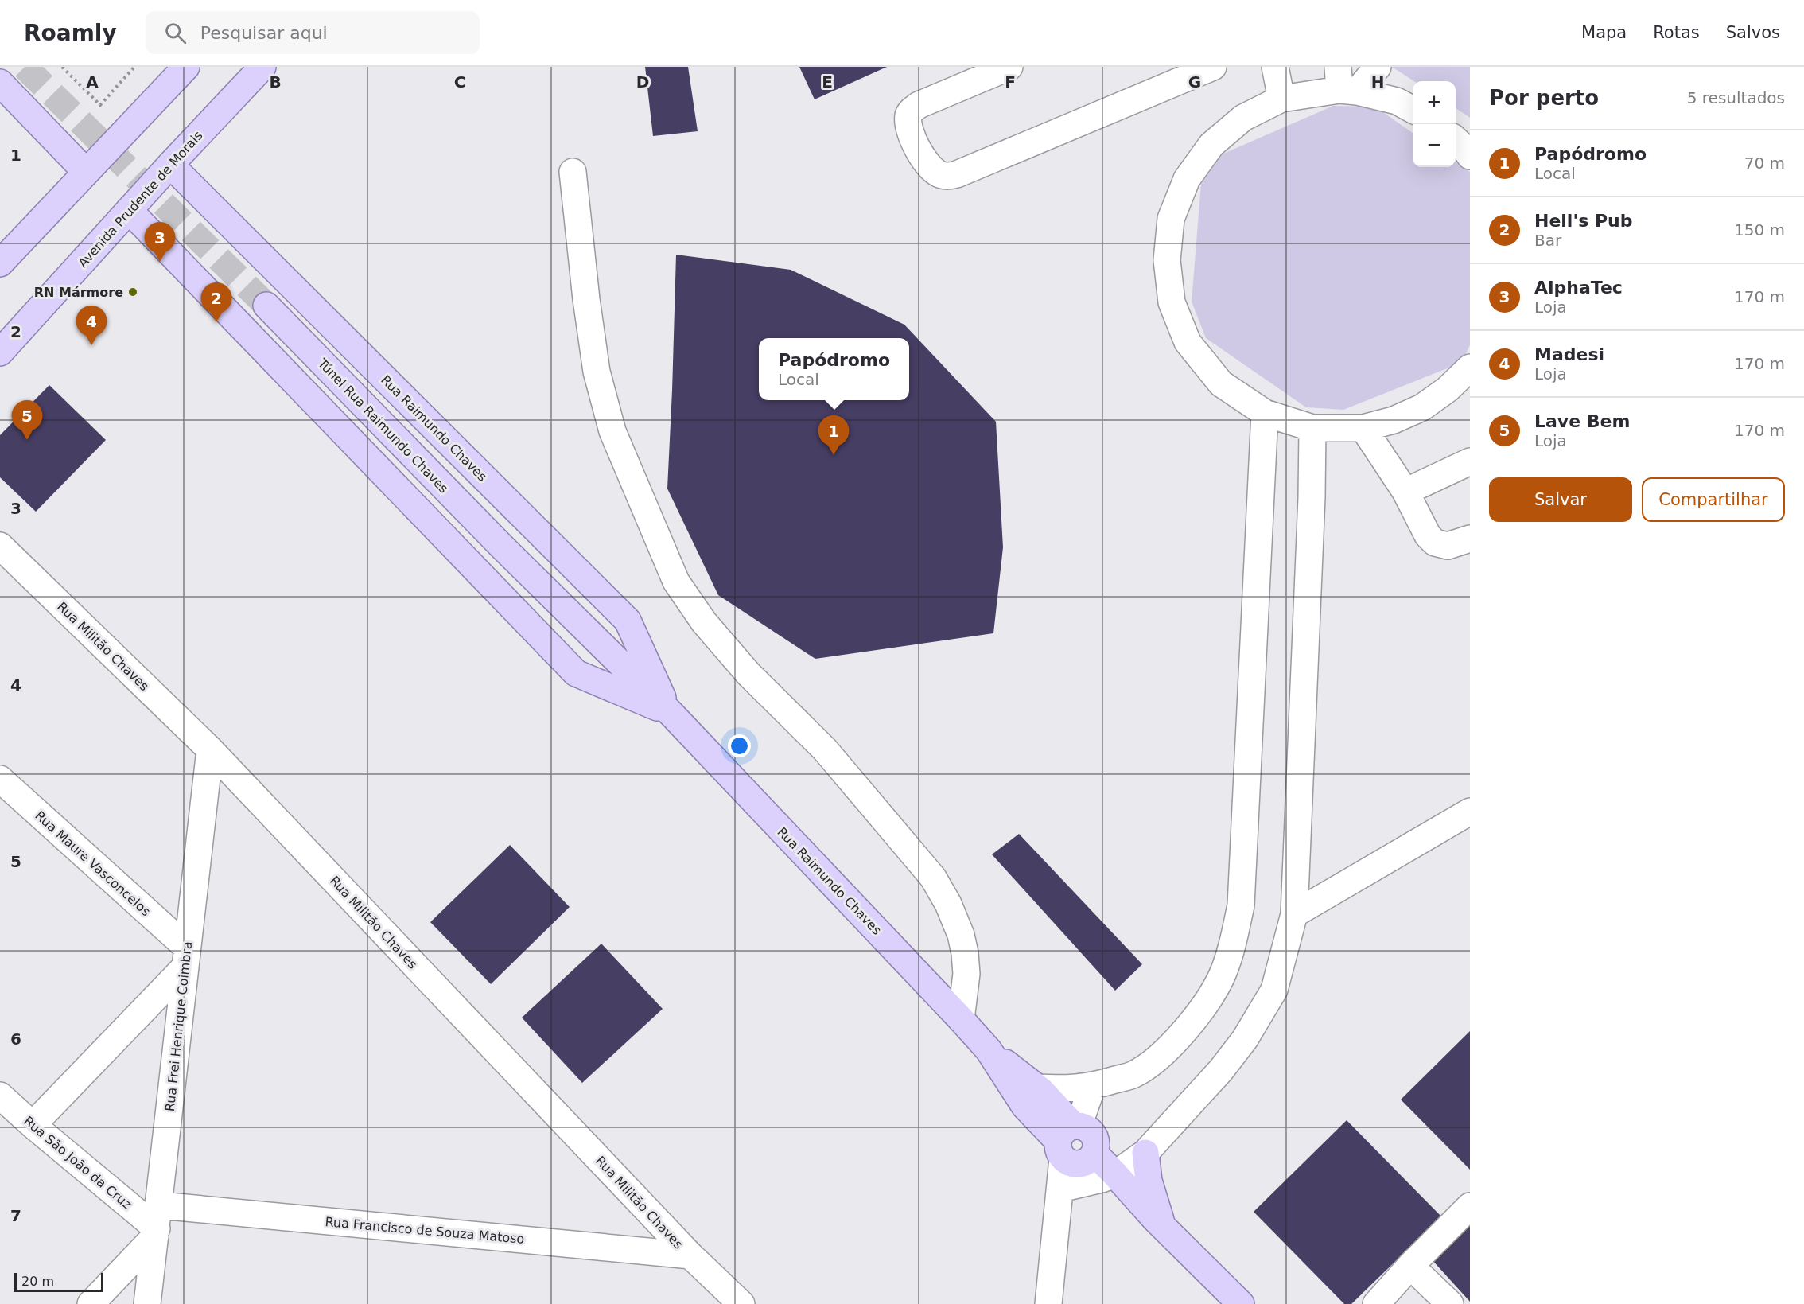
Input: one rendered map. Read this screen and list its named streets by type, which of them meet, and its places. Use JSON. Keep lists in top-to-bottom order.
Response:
{
  "streets": {
    "main road": ["Avenida Prudente de Morais", "Túnel Rua Raimundo Chaves", "Rua Raimundo Chaves"],
    "street": [
      "Rua Militão Chaves",
      "Rua Maure Vasconcelos",
      "Rua Frei Henrique Coimbra",
      "Rua São João da Cruz",
      "Rua Francisco de Souza Matoso"
    ]
  },
  "crossings": [
    ["Avenida Prudente de Morais", "Rua Raimundo Chaves"],
    ["Túnel Rua Raimundo Chaves", "Rua Raimundo Chaves"],
    ["Rua Militão Chaves", "Rua Frei Henrique Coimbra"],
    ["Rua Militão Chaves", "Rua Francisco de Souza Matoso"],
    ["Rua Maure Vasconcelos", "Rua Frei Henrique Coimbra"],
    ["Rua Frei Henrique Coimbra", "Rua São João da Cruz"],
    ["Rua Frei Henrique Coimbra", "Rua Francisco de Souza Matoso"],
    ["Rua São João da Cruz", "Rua Francisco de Souza Matoso"]
  ],
  "places": ["RN Mármore"],
  "scale_bar": "20 m",
  "page": {
    "header": "Roamly",
    "search": "Pesquisar aqui",
    "nav": ["Mapa", "Rotas", "Salvos"],
    "heading": ["Por perto", "5 resultados"],
    "map_buttons": ["+", "−"],
    "list": [
      {
        "mark": "1",
        "name": "Papódromo",
        "note": "Local",
        "value": "70 m"
      },
      {
        "mark": "2",
        "name": "Hell's Pub",
        "note": "Bar",
        "value": "150 m"
      },
      {
        "mark": "3",
        "name": "AlphaTec",
        "note": "Loja",
        "value": "170 m"
      },
      {
        "mark": "4",
        "name": "Madesi",
        "note": "Loja",
        "value": "170 m"
      },
      {
        "mark": "5",
        "name": "Lave Bem",
        "note": "Loja",
        "value": "170 m"
      }
    ],
    "pins": [
      "3",
      "2",
      "4",
      "5",
      "1"
    ],
    "popup": ["Papódromo", "Local"],
    "buttons": ["Salvar", "Compartilhar"],
    "scale": "20 m"
  },
  "grid": {
    "columns": [
      "A",
      "B",
      "C",
      "D",
      "E",
      "F",
      "G",
      "H"
    ],
    "rows": [
      "1",
      "2",
      "3",
      "4",
      "5",
      "6",
      "7"
    ]
  }
}
